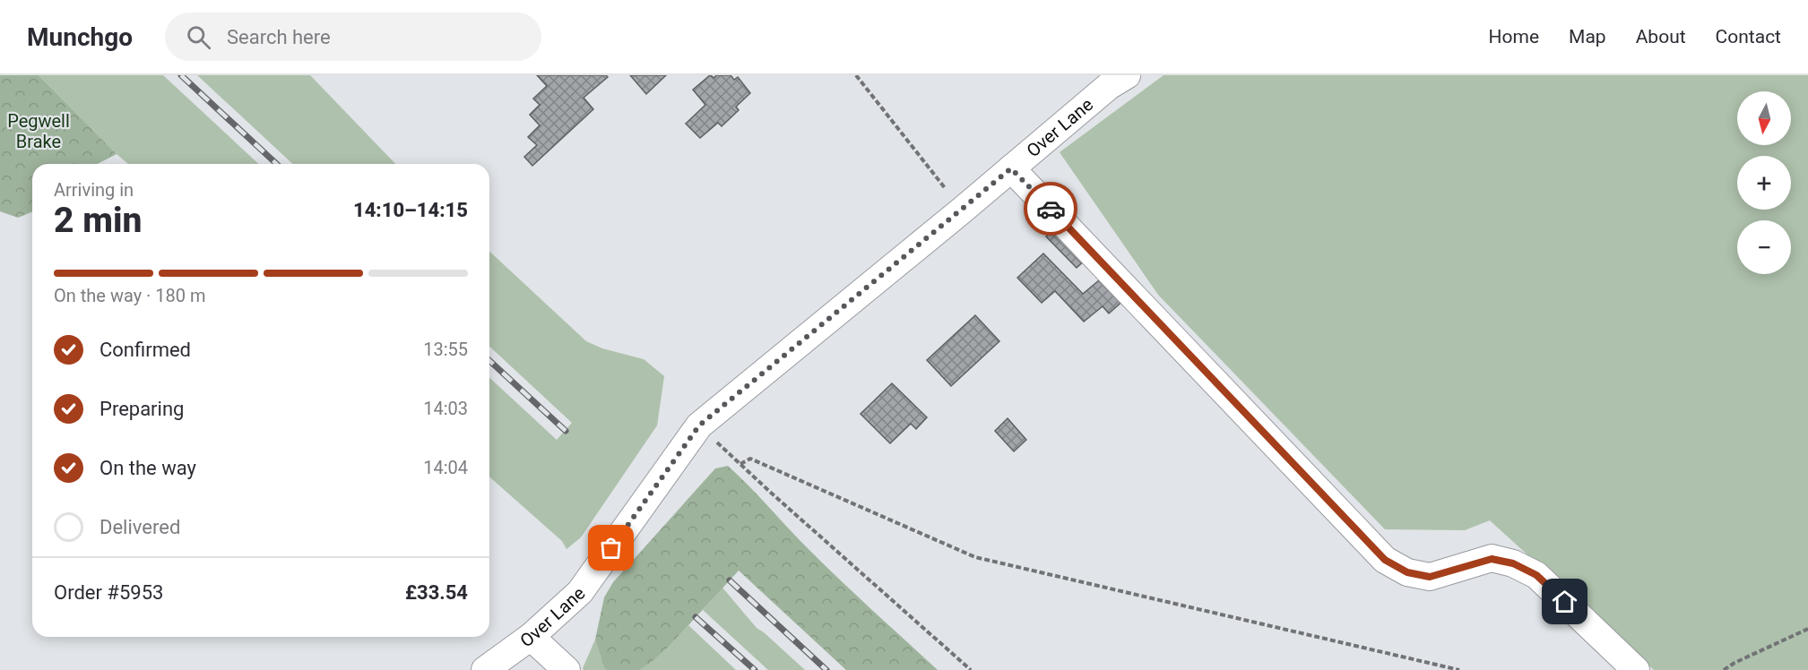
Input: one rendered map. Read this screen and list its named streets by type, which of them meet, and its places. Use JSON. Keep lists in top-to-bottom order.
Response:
{
  "streets": {
    "street": ["Over Lane"]
  },
  "parks": ["Pegwell Brake"],
  "north": "bottom",
  "page": {
    "header": "Munchgo",
    "search": "Search here",
    "nav": [
      "Home",
      "Map",
      "About",
      "Contact"
    ],
    "map_buttons": ["+", "−"],
    "heading": ["2 min", "Arriving in", "14:10–14:15"],
    "panel": ["Order #5953", "£33.54"],
    "bar": "On the way · 180 m",
    "list": [
      ["Confirmed", "13:55"],
      ["Preparing", "14:03"],
      ["On the way", "14:04"],
      "Delivered"
    ]
  }
}
